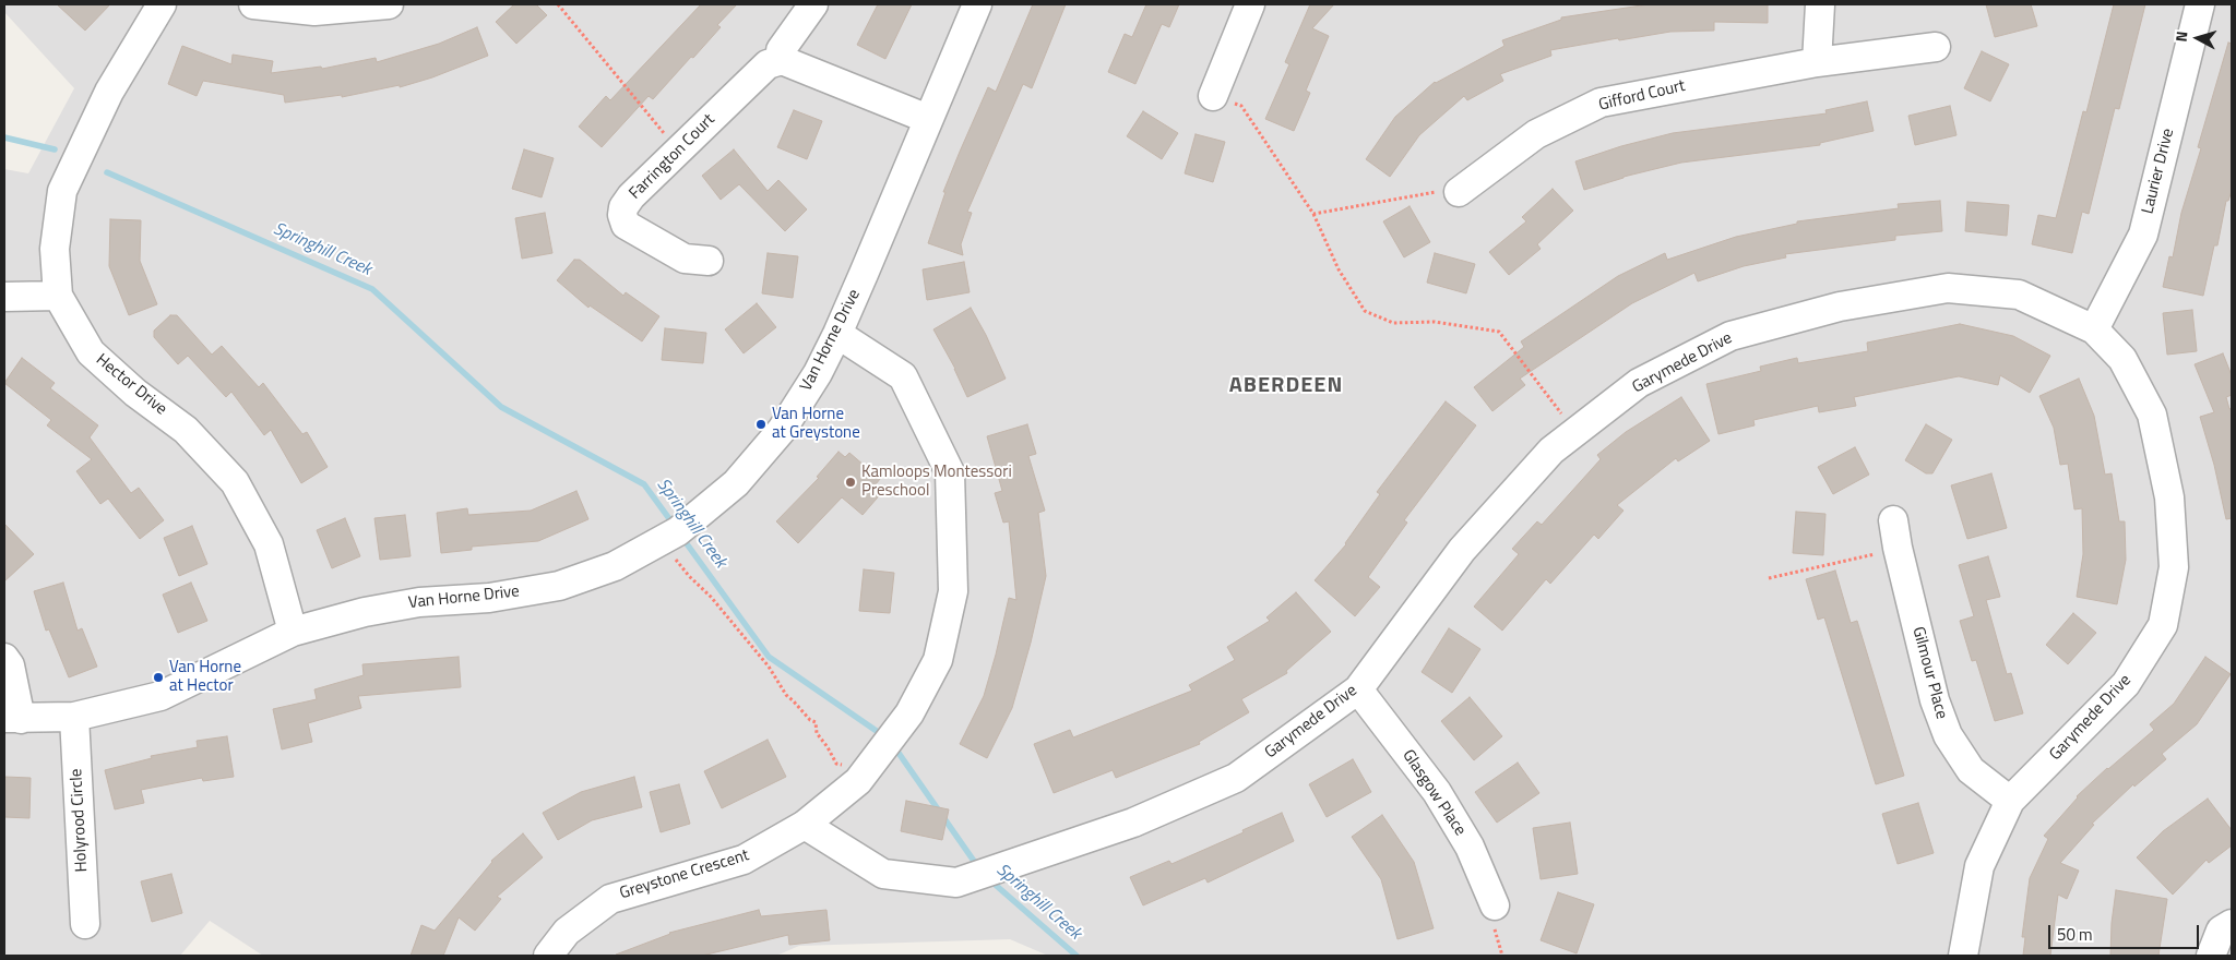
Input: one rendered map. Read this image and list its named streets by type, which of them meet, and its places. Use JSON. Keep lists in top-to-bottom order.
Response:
{
  "streets": {
    "street": [
      "Gifford Court",
      "Farrington Court",
      "Laurier Drive",
      "Van Horne Drive",
      "Garymede Drive",
      "Hector Drive",
      "Gilmour Place",
      "Glasgow Place",
      "Holyrood Circle",
      "Greystone Crescent"
    ]
  },
  "crossings": [
    ["Laurier Drive", "Garymede Drive"],
    ["Van Horne Drive", "Hector Drive"],
    ["Van Horne Drive", "Holyrood Circle"],
    ["Van Horne Drive", "Greystone Crescent"],
    ["Garymede Drive", "Gilmour Place"],
    ["Garymede Drive", "Glasgow Place"],
    ["Garymede Drive", "Greystone Crescent"]
  ],
  "districts": ["ABERDEEN"],
  "water": ["Springhill Creek"],
  "places": ["Van Horne at Greystone", "Kamloops Montessori Preschool", "Van Horne at Hector"],
  "scale_bar": "50 m",
  "north": "left"
}
